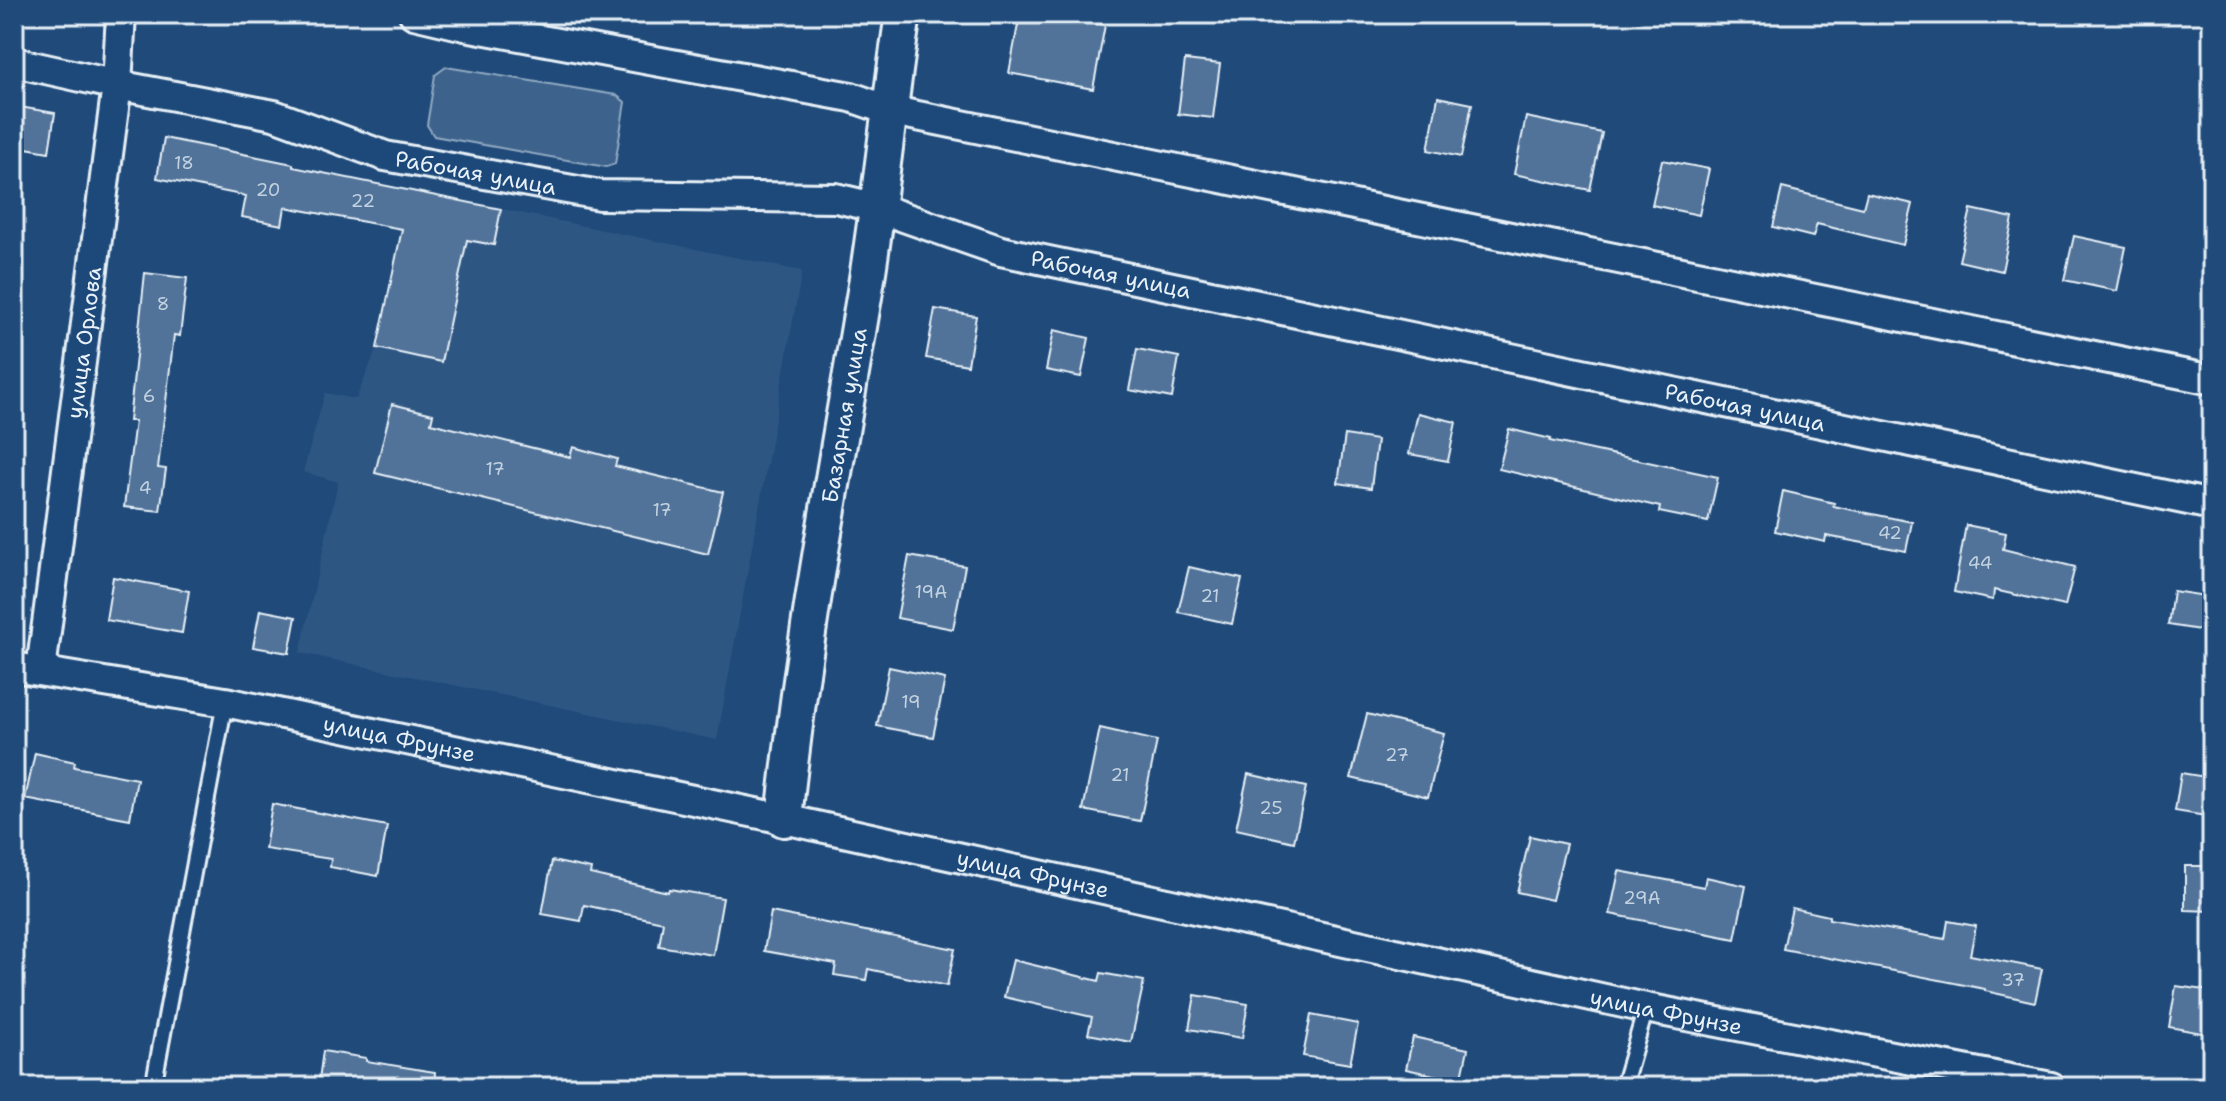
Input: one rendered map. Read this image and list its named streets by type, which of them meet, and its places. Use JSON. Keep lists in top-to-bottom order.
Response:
{
  "streets": {
    "street": [
      "Рабочая улица",
      "улица Орлова",
      "Базарная улица",
      "улица Фрунзе"
    ]
  },
  "crossings": [
    ["Рабочая улица", "улица Орлова"],
    ["Рабочая улица", "Базарная улица"],
    ["улица Орлова", "улица Фрунзе"],
    ["Базарная улица", "улица Фрунзе"]
  ],
  "house_numbers": [
    "18",
    "20",
    "22",
    "8",
    "6",
    "17",
    "4",
    "17",
    "42",
    "44",
    "19А",
    "21",
    "19",
    "27",
    "21",
    "25",
    "29А",
    "37"
  ]
}
